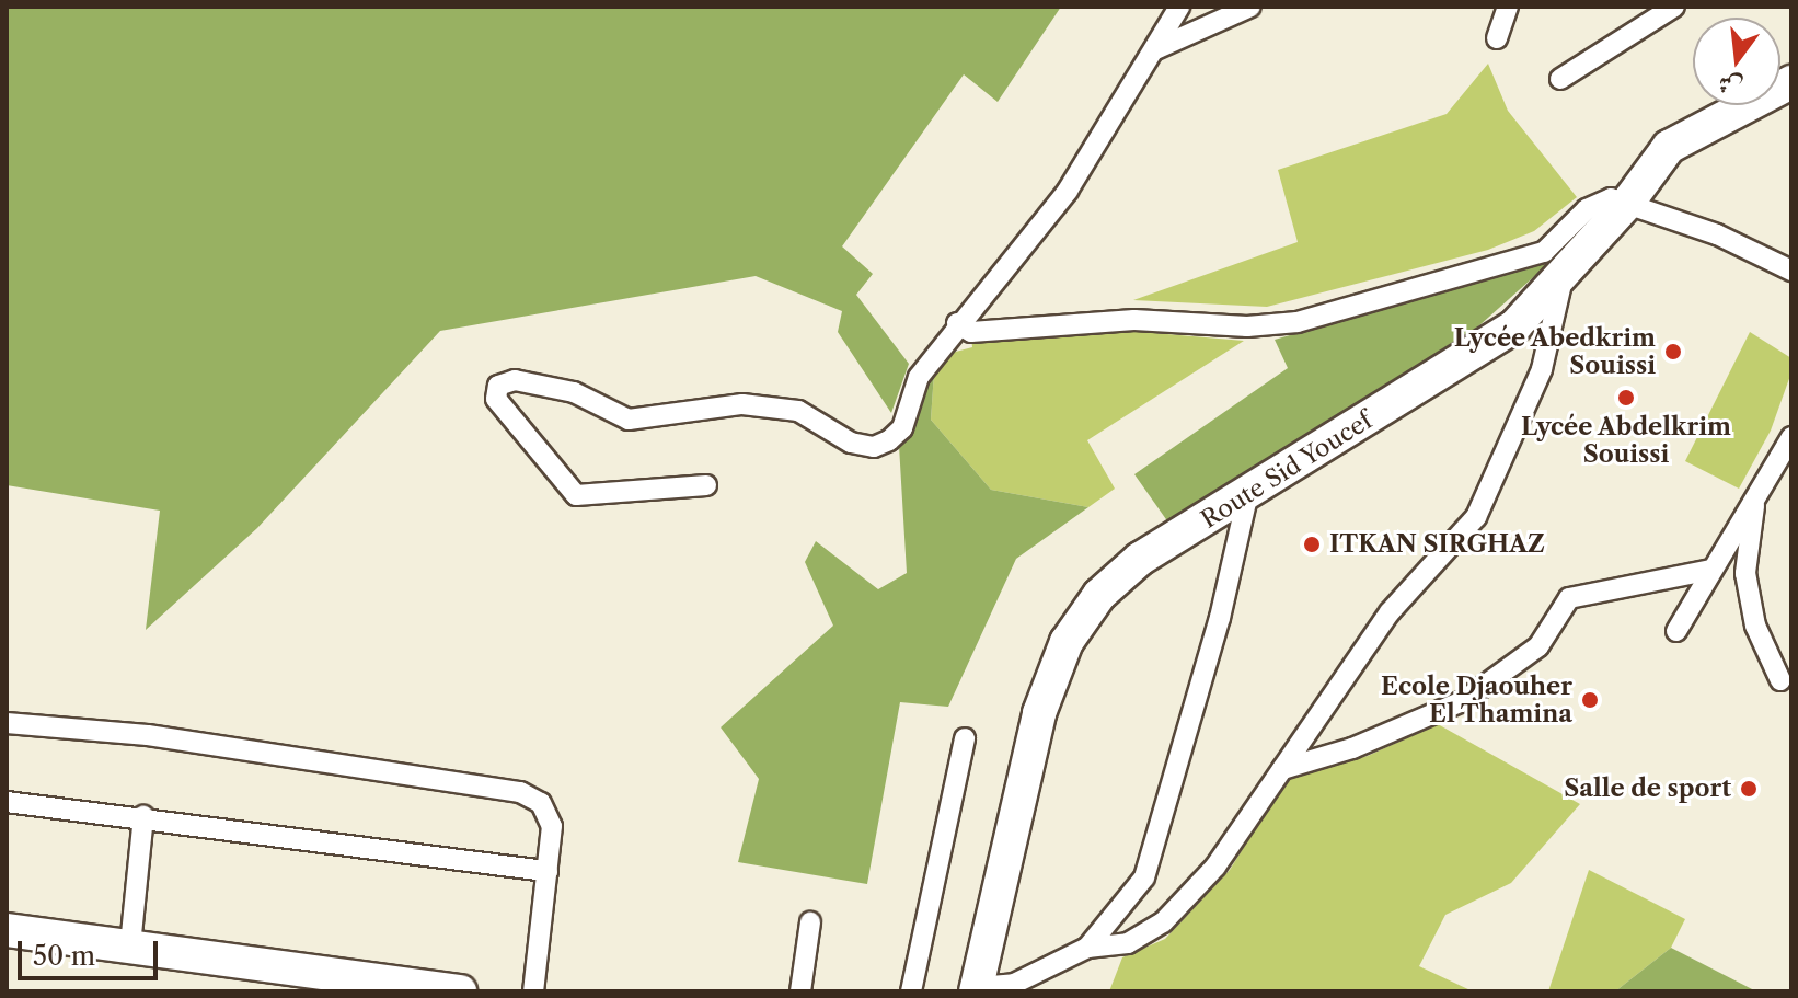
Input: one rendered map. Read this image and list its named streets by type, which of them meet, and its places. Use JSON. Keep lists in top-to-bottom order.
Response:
{
  "streets": {
    "main road": ["Route Sid Youcef"]
  },
  "places": [
    "Lycée Abedkrim Souissi",
    "Lycée Abdelkrim Souissi",
    "ITKAN SIRGHAZ",
    "Ecole Djaouher El Thamina",
    "Salle de sport"
  ],
  "scale_bar": "50 m",
  "north": "bottom"
}
